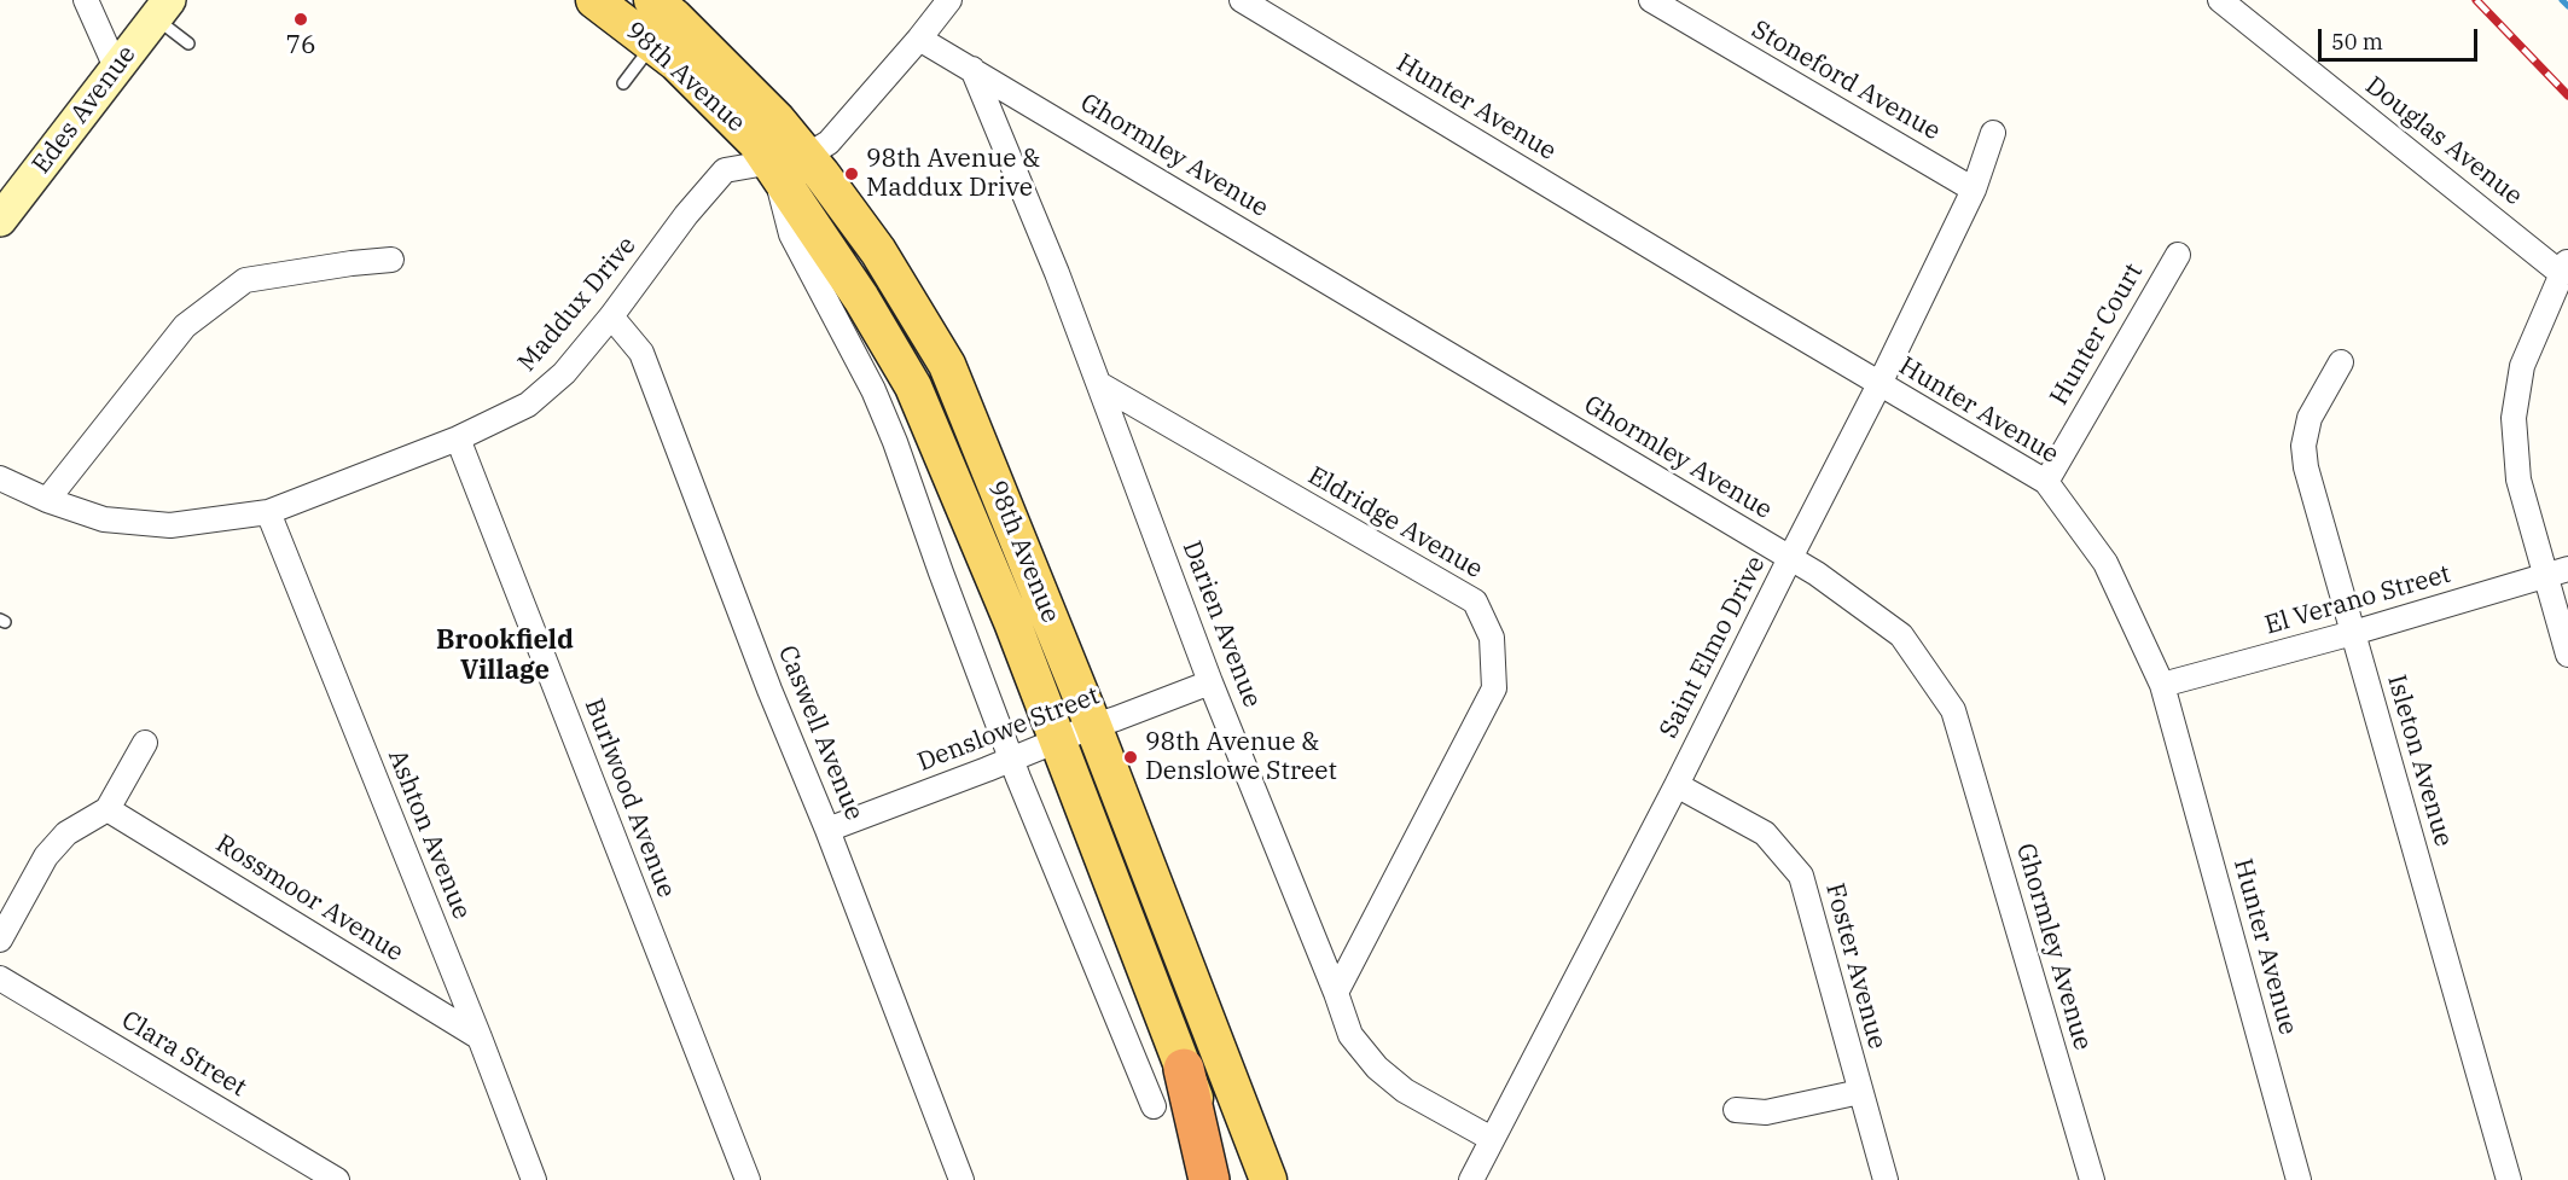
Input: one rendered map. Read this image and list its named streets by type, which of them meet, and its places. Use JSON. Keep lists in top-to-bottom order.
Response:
{
  "streets": {
    "main road": ["98th Avenue"],
    "street": [
      "Stoneford Avenue",
      "Hunter Avenue",
      "Edes Avenue",
      "Douglas Avenue",
      "Ghormley Avenue",
      "Maddux Drive",
      "Hunter Court",
      "Eldridge Avenue",
      "El Verano Street",
      "Darien Avenue",
      "Saint Elmo Drive",
      "Denslowe Street",
      "Caswell Avenue",
      "Isleton Avenue",
      "Burlwood Avenue",
      "Ashton Avenue",
      "Rossmoor Avenue",
      "Foster Avenue",
      "Clara Street"
    ]
  },
  "crossings": [
    ["98th Avenue", "Maddux Drive"],
    ["98th Avenue", "Denslowe Street"],
    ["Stoneford Avenue", "Saint Elmo Drive"],
    ["Hunter Avenue", "Hunter Court"],
    ["Hunter Avenue", "El Verano Street"],
    ["Hunter Avenue", "Saint Elmo Drive"],
    ["Ghormley Avenue", "Maddux Drive"],
    ["Ghormley Avenue", "Darien Avenue"],
    ["Ghormley Avenue", "Saint Elmo Drive"],
    ["Maddux Drive", "Caswell Avenue"],
    ["Maddux Drive", "Burlwood Avenue"],
    ["Maddux Drive", "Ashton Avenue"],
    ["Eldridge Avenue", "Darien Avenue"],
    ["El Verano Street", "Isleton Avenue"],
    ["Darien Avenue", "Saint Elmo Drive"],
    ["Darien Avenue", "Denslowe Street"],
    ["Saint Elmo Drive", "Foster Avenue"],
    ["Denslowe Street", "Caswell Avenue"],
    ["Ashton Avenue", "Rossmoor Avenue"]
  ],
  "districts": ["Brookfield Village"],
  "places": ["76", "98th Avenue & Maddux Drive", "98th Avenue & Denslowe Street"],
  "scale_bar": "50 m"
}
